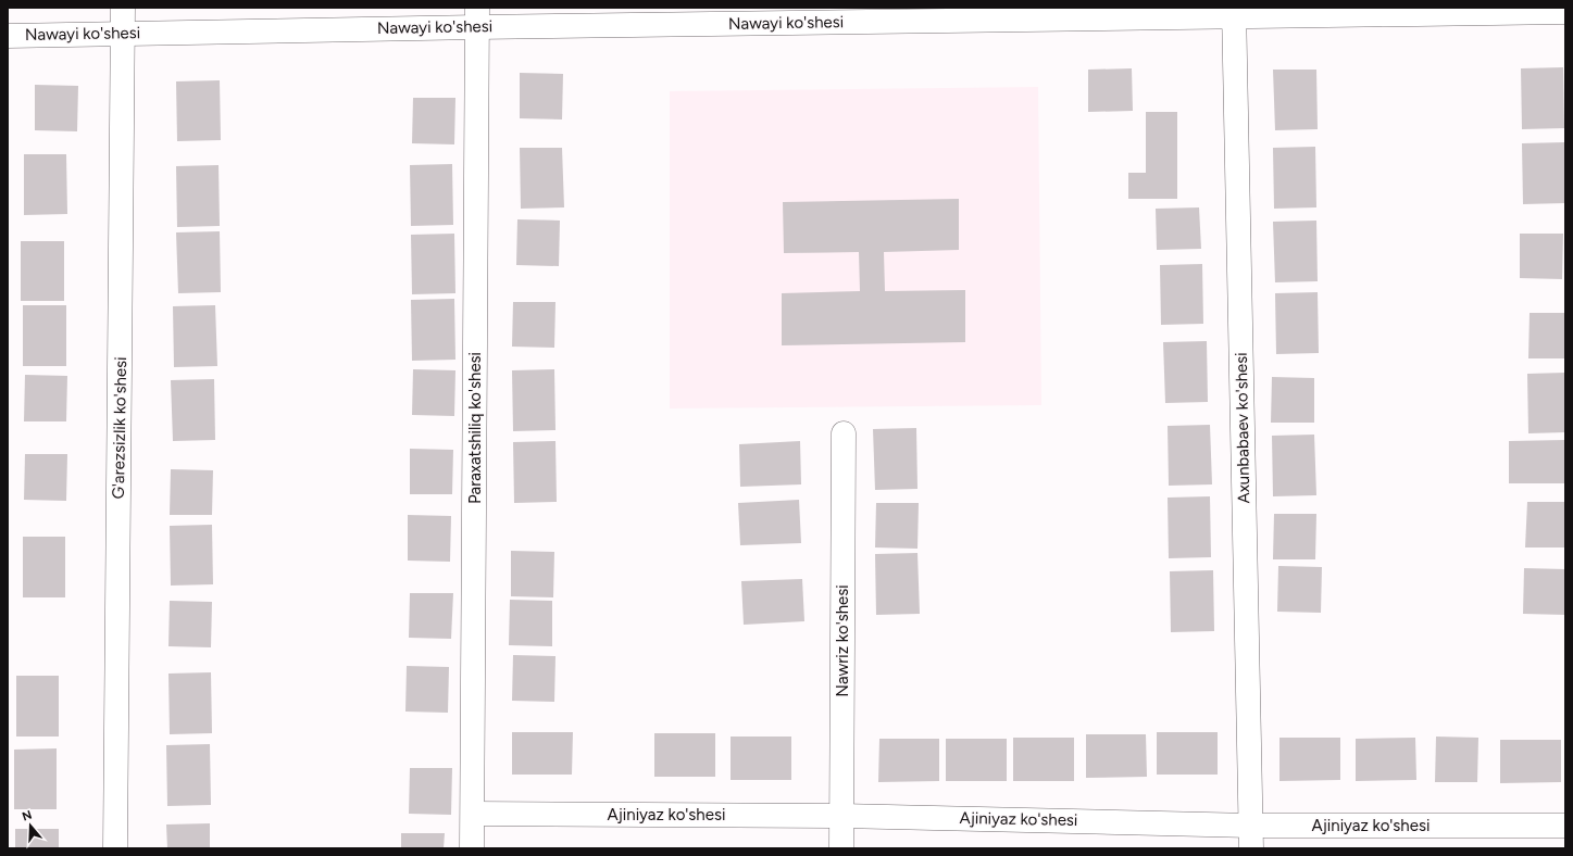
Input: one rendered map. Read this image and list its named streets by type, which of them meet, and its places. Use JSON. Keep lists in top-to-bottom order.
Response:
{
  "streets": {
    "street": [
      "Nawayi ko'shesi",
      "G'arezsizlik ko'shesi",
      "Paraxatshiliq ko'shesi",
      "Axunbabaev ko'shesi",
      "Nawriz ko'shesi",
      "Ajiniyaz ko'shesi"
    ]
  },
  "crossings": [
    ["Nawayi ko'shesi", "G'arezsizlik ko'shesi"],
    ["Nawayi ko'shesi", "Paraxatshiliq ko'shesi"],
    ["Nawayi ko'shesi", "Axunbabaev ko'shesi"],
    ["Paraxatshiliq ko'shesi", "Ajiniyaz ko'shesi"],
    ["Axunbabaev ko'shesi", "Ajiniyaz ko'shesi"],
    ["Nawriz ko'shesi", "Ajiniyaz ko'shesi"]
  ],
  "north": "top"
}
